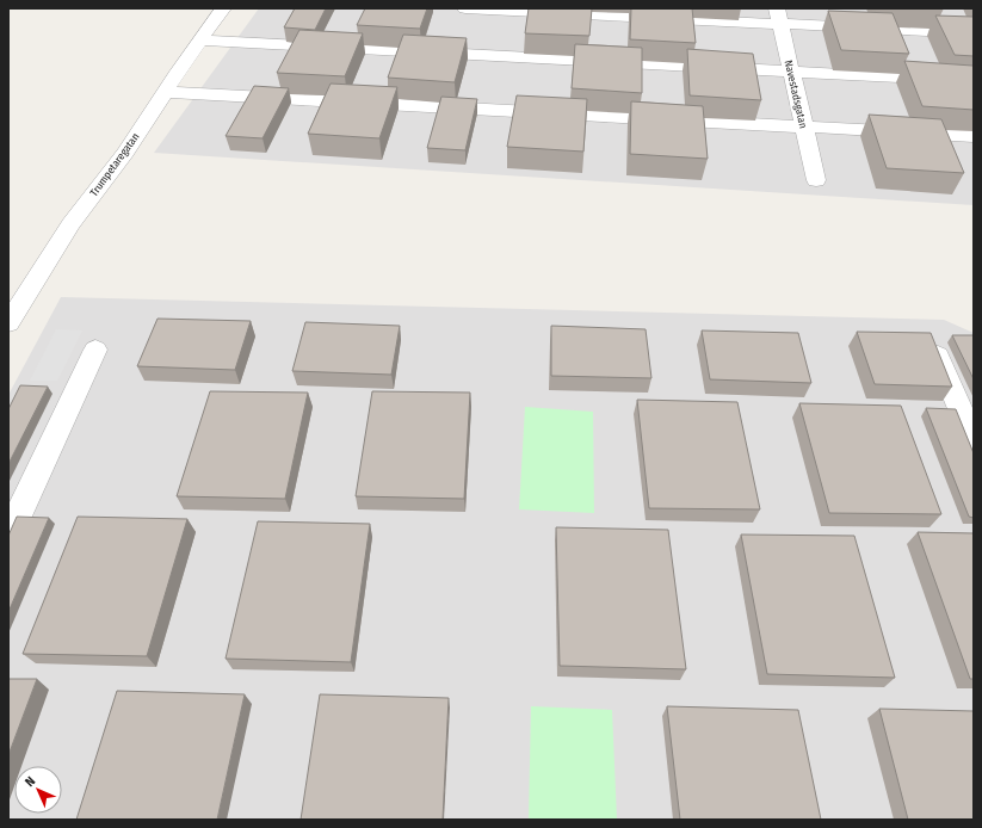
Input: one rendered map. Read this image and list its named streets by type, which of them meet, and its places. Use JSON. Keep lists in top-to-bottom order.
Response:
{
  "streets": {
    "street": ["Navestadsgatan", "Trumpetaregatan"]
  },
  "north": "top left"
}
